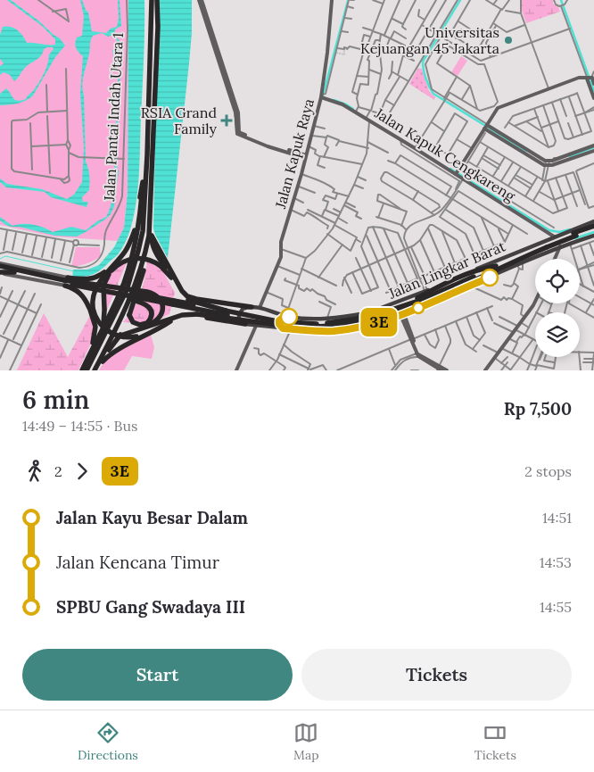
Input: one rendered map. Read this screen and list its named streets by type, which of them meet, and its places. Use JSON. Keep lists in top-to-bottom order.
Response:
{
  "streets": {
    "main road": ["Jalan Lingkar Barat"],
    "street": ["Jalan Pantai Indah Utara 1", "Jalan Kapuk Raya", "Jalan Kapuk Cengkareng"]
  },
  "crossings": [
    ["Jalan Kapuk Raya", "Jalan Kapuk Cengkareng"],
    ["Jalan Kapuk Raya", "Jalan Lingkar Barat"],
    ["Jalan Kapuk Cengkareng", "Jalan Lingkar Barat"]
  ],
  "places": {
    "other": ["Universitas Kejuangan 45 Jakarta"],
    "health": ["RSIA Grand Family"]
  },
  "lines": ["bus line 3E"],
  "page": {
    "on_map": "3E",
    "heading": ["6 min", "14:49 – 14:55 · Bus", "Rp 7,500"],
    "legs": ["2", "3E", "2 stops"],
    "list": [
      {
        "name": "Jalan Kayu Besar Dalam",
        "value": "14:51"
      },
      {
        "name": "Jalan Kencana Timur",
        "value": "14:53"
      },
      {
        "name": "SPBU Gang Swadaya III",
        "value": "14:55"
      }
    ],
    "buttons": ["Start", "Tickets"],
    "tabs": ["Directions", "Map", "Tickets"]
  }
}
